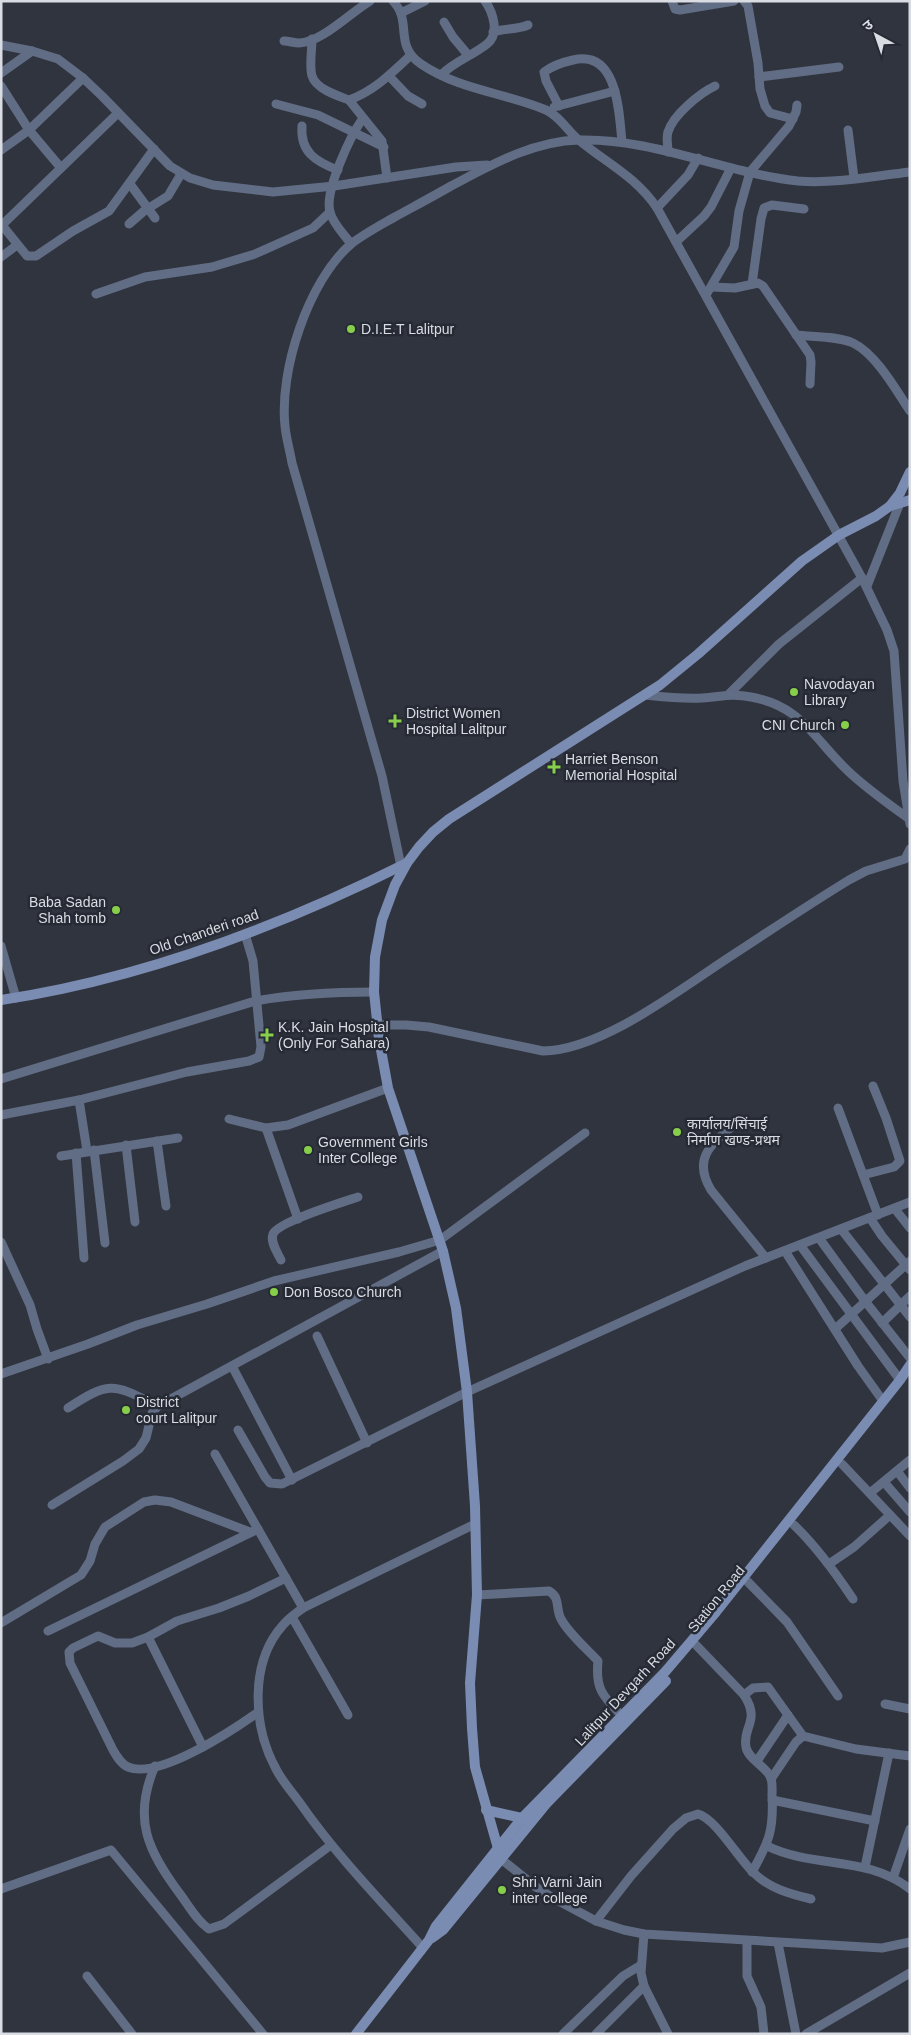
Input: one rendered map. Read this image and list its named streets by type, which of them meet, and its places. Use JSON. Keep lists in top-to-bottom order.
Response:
{
  "streets": {
    "street": ["Old Chanderi road", "Station Road", "Lalitpur Devgarh Road"]
  },
  "crossings": [
    ["Station Road", "Lalitpur Devgarh Road"]
  ],
  "places": {
    "other": [
      "D.I.E.T Lalitpur",
      "Navodayan Library",
      "CNI Church",
      "Baba Sadan Shah tomb",
      "कार्यालय/सिंचाई निर्माण खण्ड-प्रथम",
      "Government Girls Inter College",
      "Don Bosco Church",
      "District court Lalitpur",
      "Shri Varni Jain inter college"
    ],
    "health": ["District Women Hospital Lalitpur", "Harriet Benson Memorial Hospital", "K.K. Jain Hospital (Only For Sahara)"]
  },
  "north": "top left"
}
